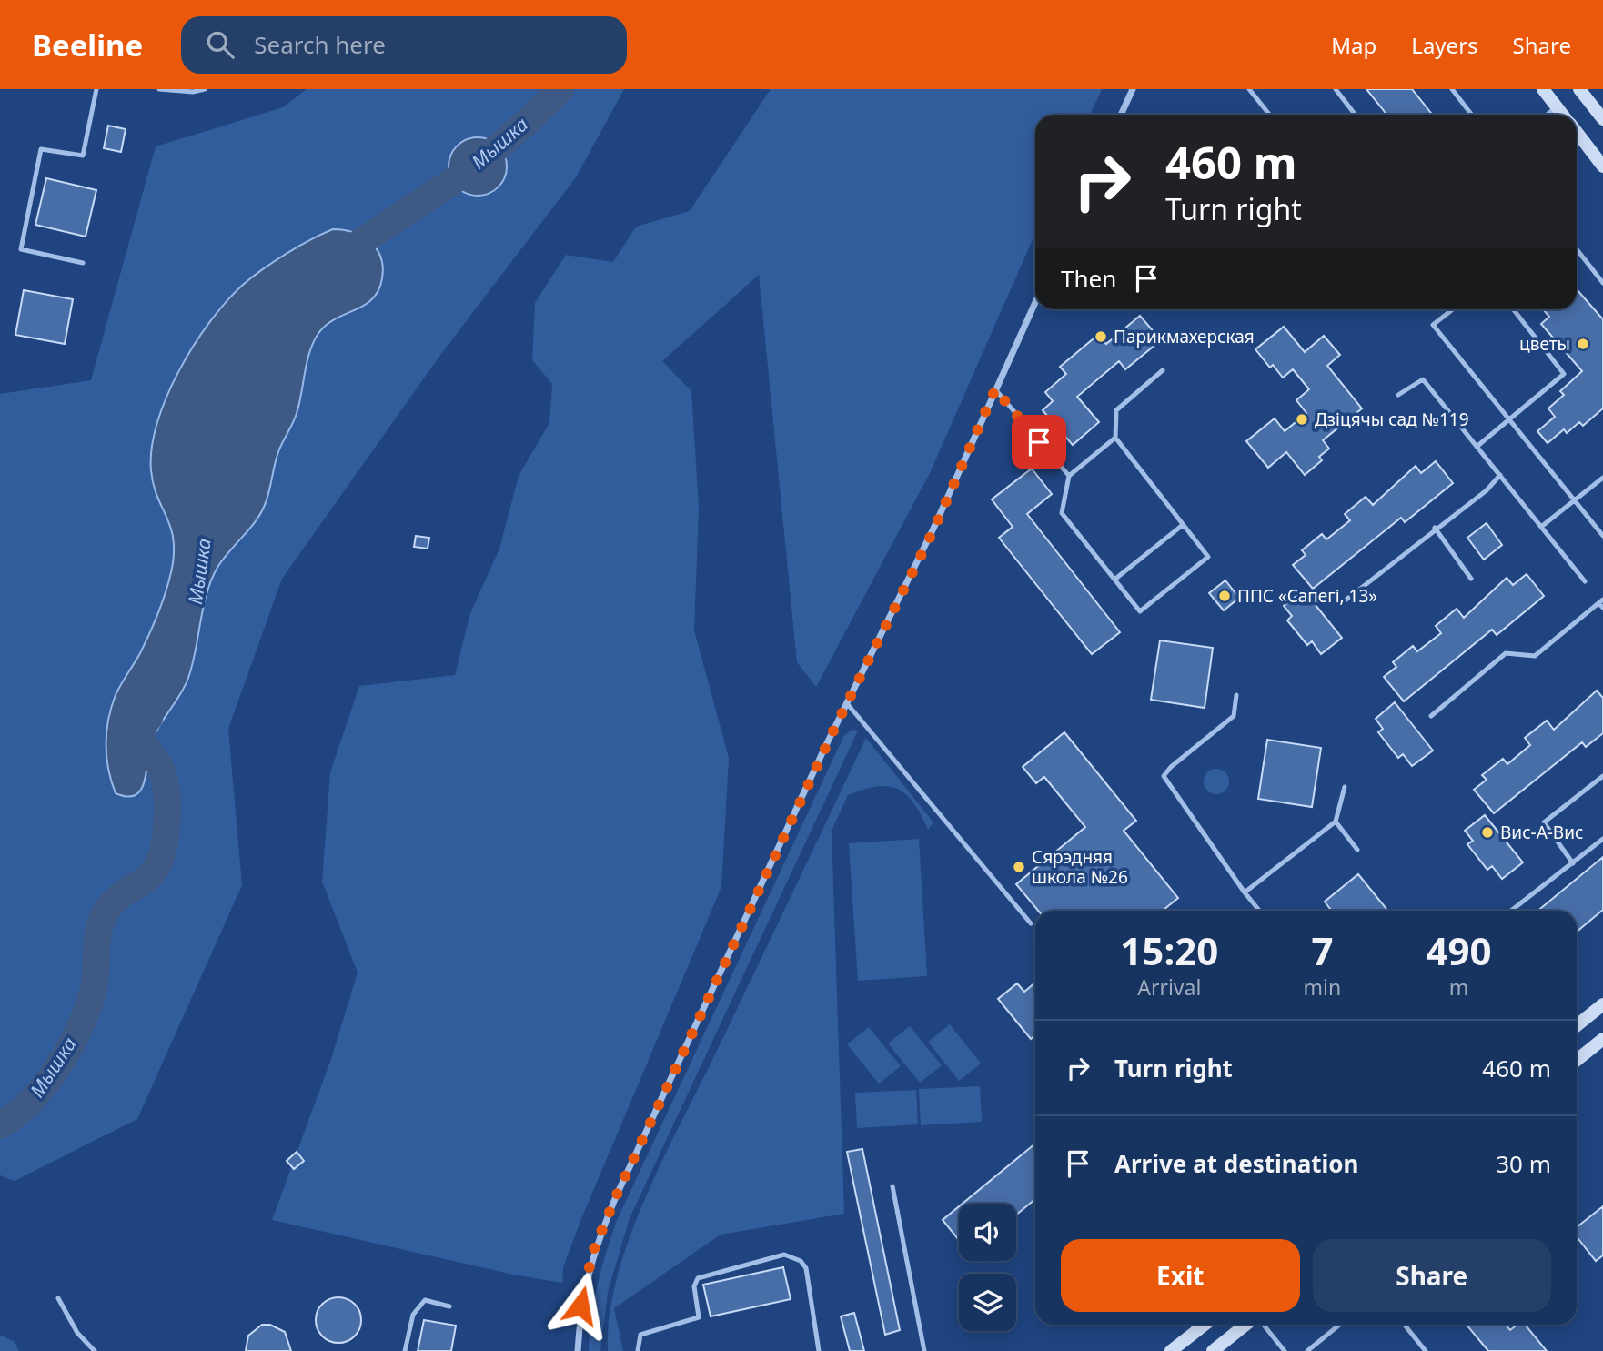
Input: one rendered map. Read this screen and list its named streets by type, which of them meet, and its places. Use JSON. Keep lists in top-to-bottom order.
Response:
{
  "water": ["Мышка"],
  "places": [
    "Парикмахерская",
    "цветы",
    "Дзіцячы сад №119",
    "ППС «Сапегі, 13»",
    "Вис-А-Вис",
    "Сярэдняя школа №26"
  ],
  "page": {
    "header": "Beeline",
    "search": "Search here",
    "nav": ["Map", "Layers", "Share"],
    "turn": ["460 m", "Turn right"],
    "then": "Then",
    "eta": [
      "15:20",
      "Arrival",
      "7",
      "min",
      "490",
      "m"
    ],
    "list": [
      {
        "name": "Turn right",
        "value": "460 m"
      },
      {
        "name": "Arrive at destination",
        "value": "30 m"
      }
    ],
    "buttons": ["Exit", "Share"]
  }
}
